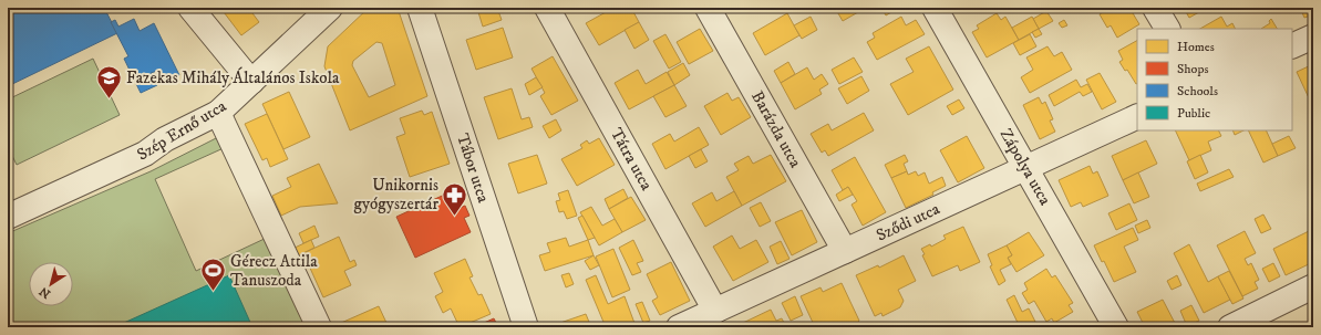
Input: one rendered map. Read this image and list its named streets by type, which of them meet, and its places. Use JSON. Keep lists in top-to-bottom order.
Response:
{
  "streets": {
    "street": [
      "Barázda utca",
      "Szép Ernő utca",
      "Tátra utca",
      "Zápolya utca",
      "Tábor utca",
      "Sződi utca"
    ]
  },
  "crossings": [
    ["Barázda utca", "Sződi utca"],
    ["Tátra utca", "Sződi utca"],
    ["Zápolya utca", "Sződi utca"]
  ],
  "places": {
    "school or university": ["Fazekas Mihály Általános Iskola"],
    "pharmacy": ["Unikornis gyógyszertár"],
    "sports": ["Gérecz Attila Tanuszoda"]
  },
  "legend": [
    "Homes",
    "Shops",
    "Schools",
    "Public"
  ],
  "north": "bottom left"
}
